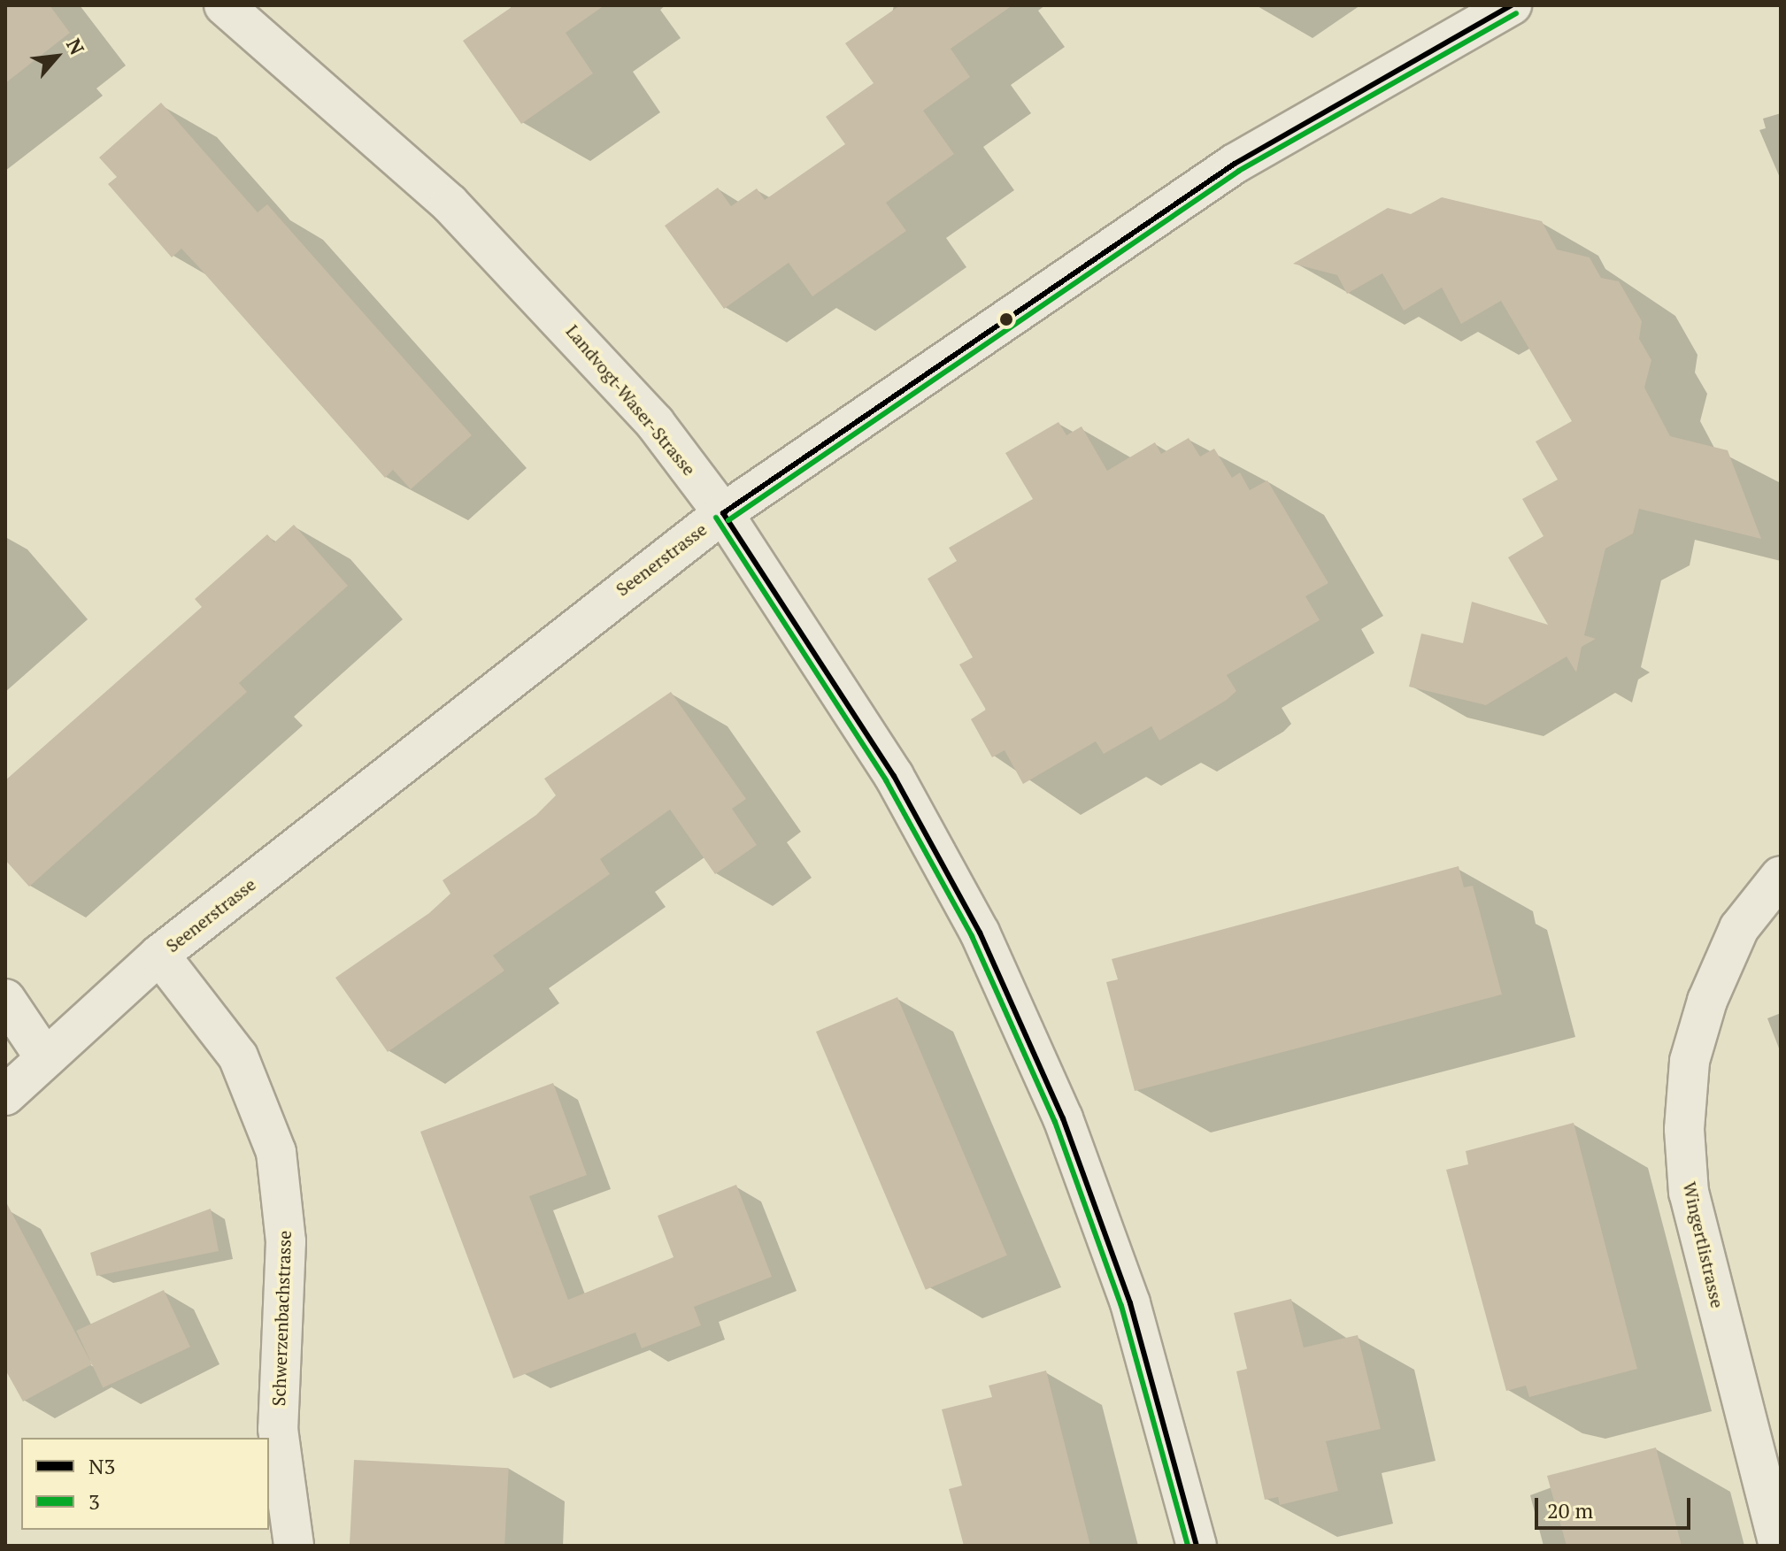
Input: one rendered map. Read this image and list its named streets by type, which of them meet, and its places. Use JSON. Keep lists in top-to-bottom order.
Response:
{
  "streets": {
    "street": [
      "Landvogt-Waser-Strasse",
      "Seenerstrasse",
      "Wingertlistrasse",
      "Schwerzenbachstrasse"
    ]
  },
  "crossings": [
    ["Landvogt-Waser-Strasse", "Seenerstrasse"],
    ["Seenerstrasse", "Schwerzenbachstrasse"]
  ],
  "lines": ["transit line N3", "transit line 3"],
  "legend": ["N3", "3"],
  "scale_bar": "20 m",
  "north": "top right"
}
